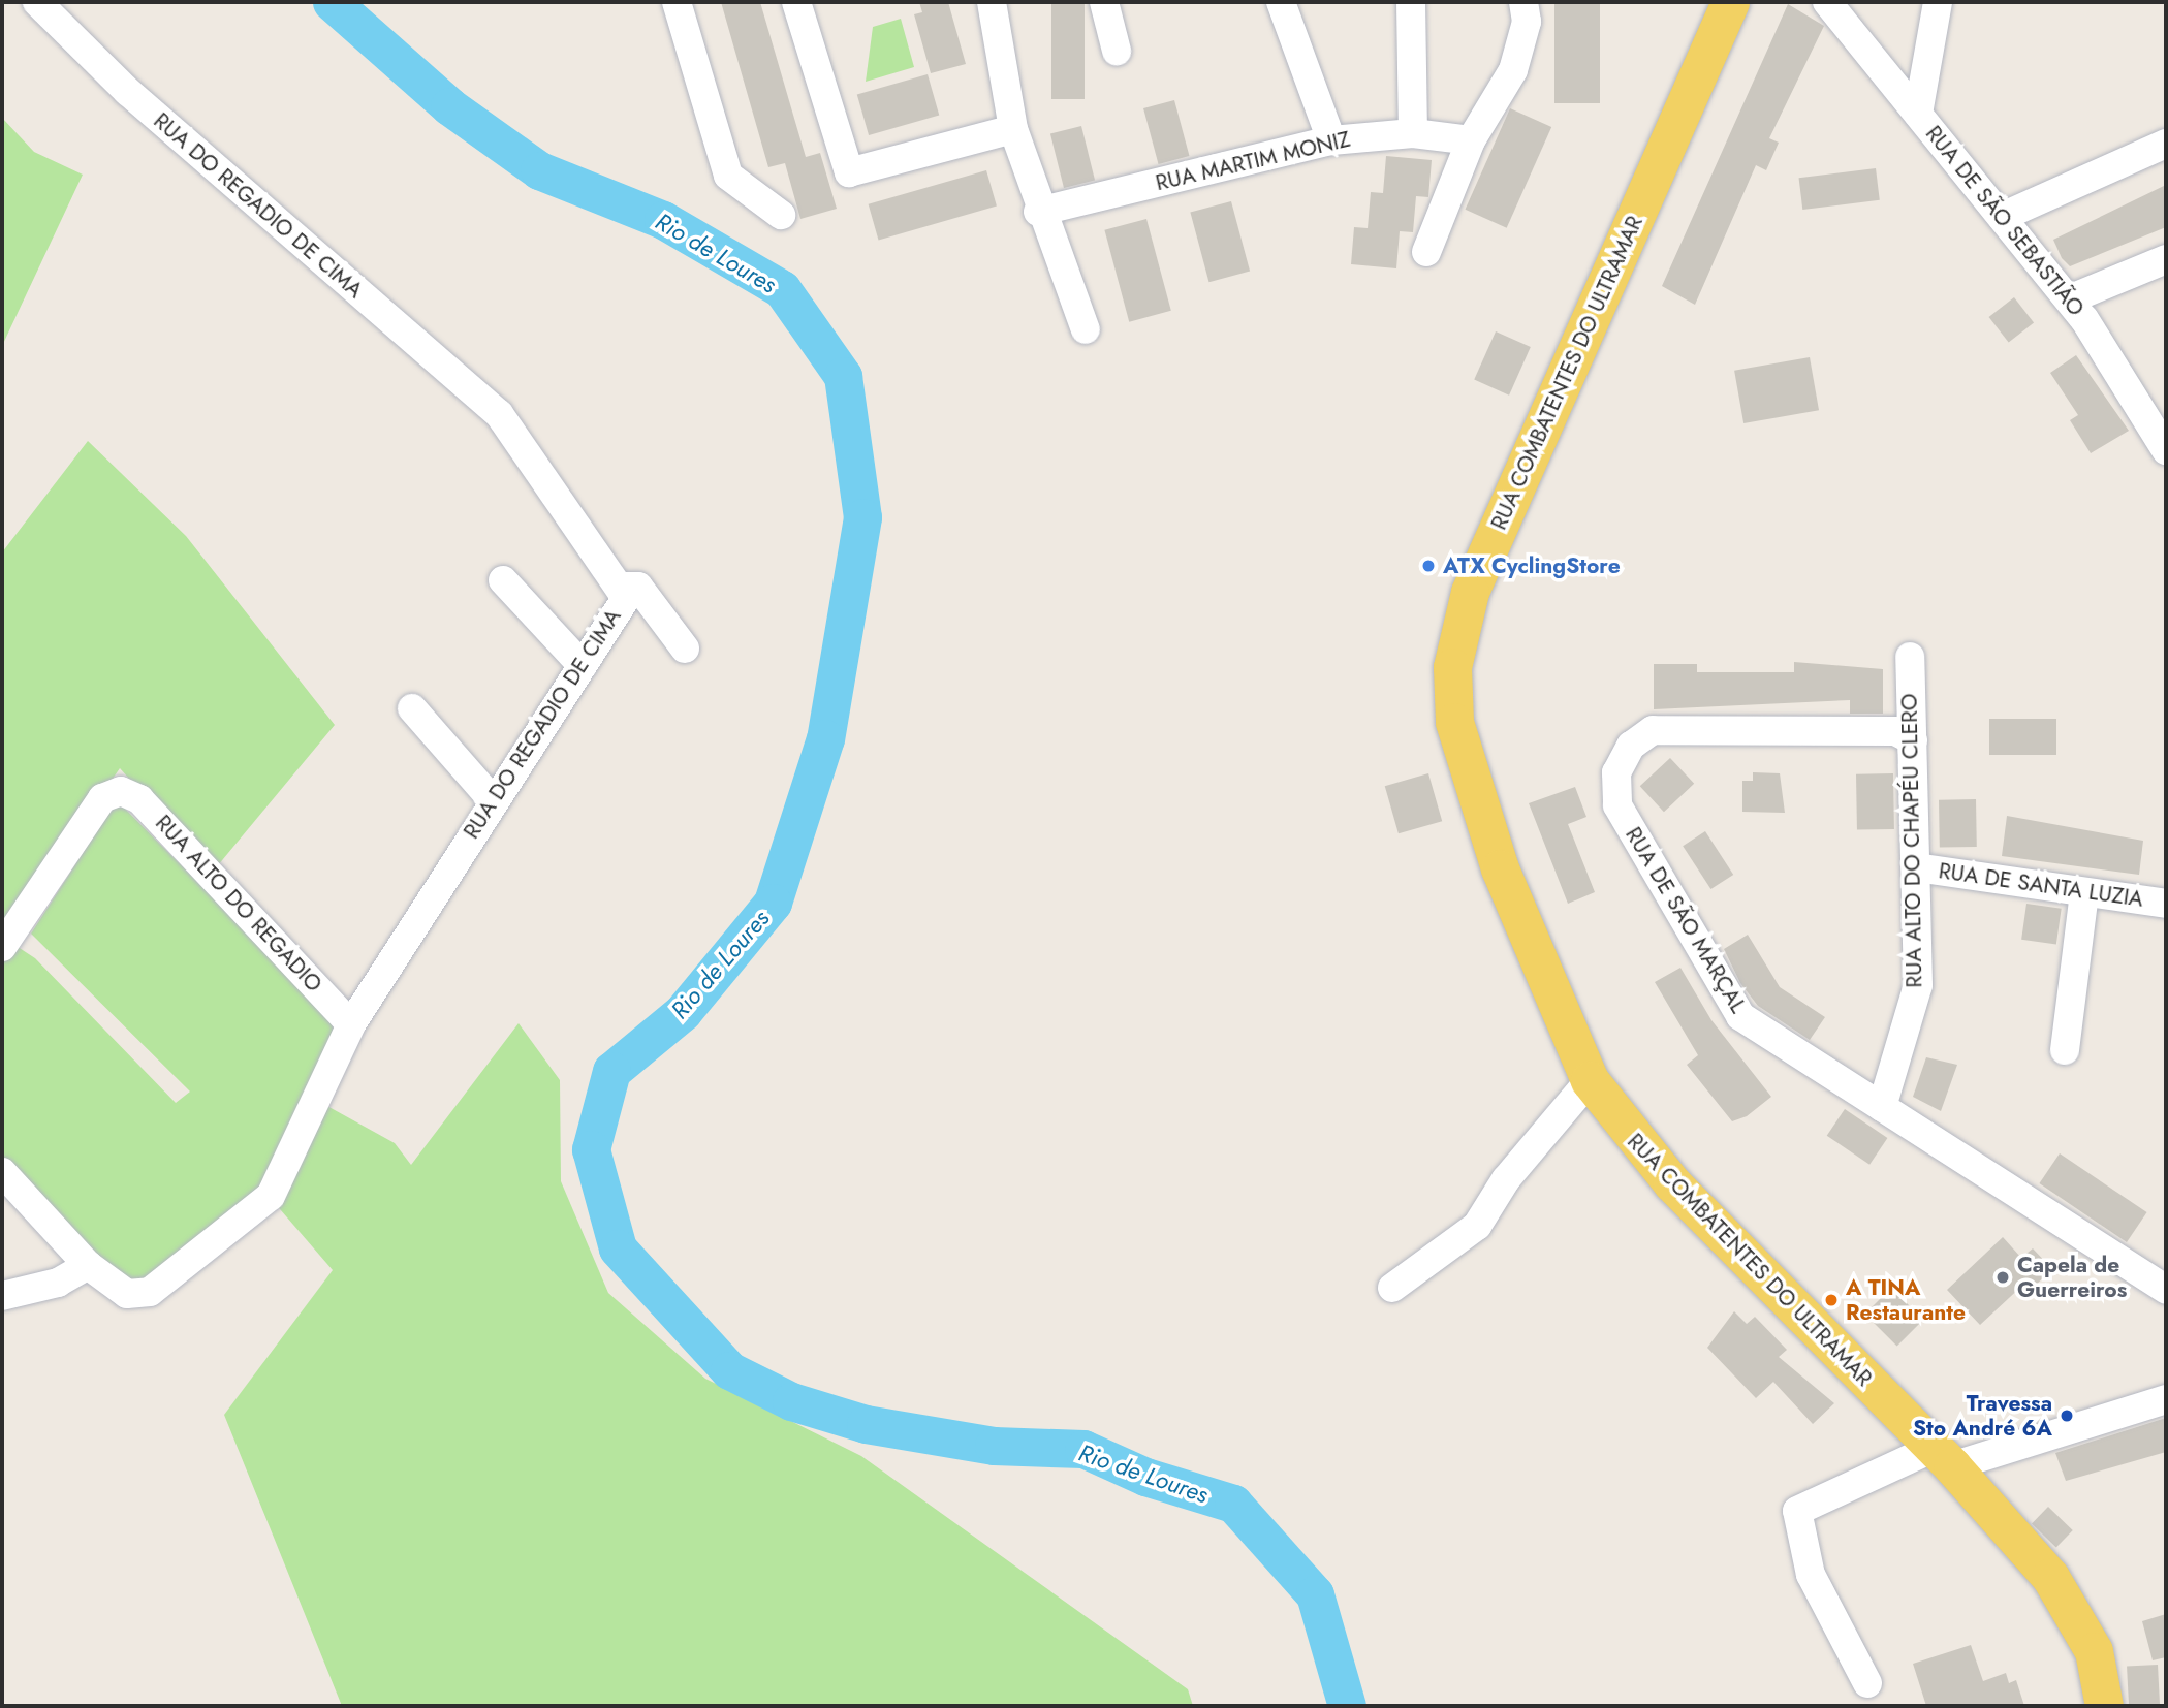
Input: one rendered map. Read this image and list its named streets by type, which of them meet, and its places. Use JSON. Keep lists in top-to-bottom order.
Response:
{
  "streets": {
    "main road": ["RUA COMBATENTES DO ULTRAMAR"],
    "street": [
      "RUA MARTIM MONIZ",
      "RUA DO REGADIO DE CIMA",
      "RUA DE SÃO SEBASTIÃO",
      "RUA ALTO DO CHAPÉU CLERO",
      "RUA DE SANTA LUZIA",
      "RUA ALTO DO REGADIO",
      "RUA DE SÃO MARÇAL"
    ]
  },
  "crossings": [
    ["RUA DO REGADIO DE CIMA", "RUA ALTO DO REGADIO"],
    ["RUA ALTO DO CHAPÉU CLERO", "RUA DE SANTA LUZIA"],
    ["RUA ALTO DO CHAPÉU CLERO", "RUA DE SÃO MARÇAL"]
  ],
  "water": ["Rio de Loures"],
  "places": [
    "ATX CyclingStore",
    "Capela de Guerreiros",
    "A TINA Restaurante",
    "Travessa Sto André 6A"
  ]
}
